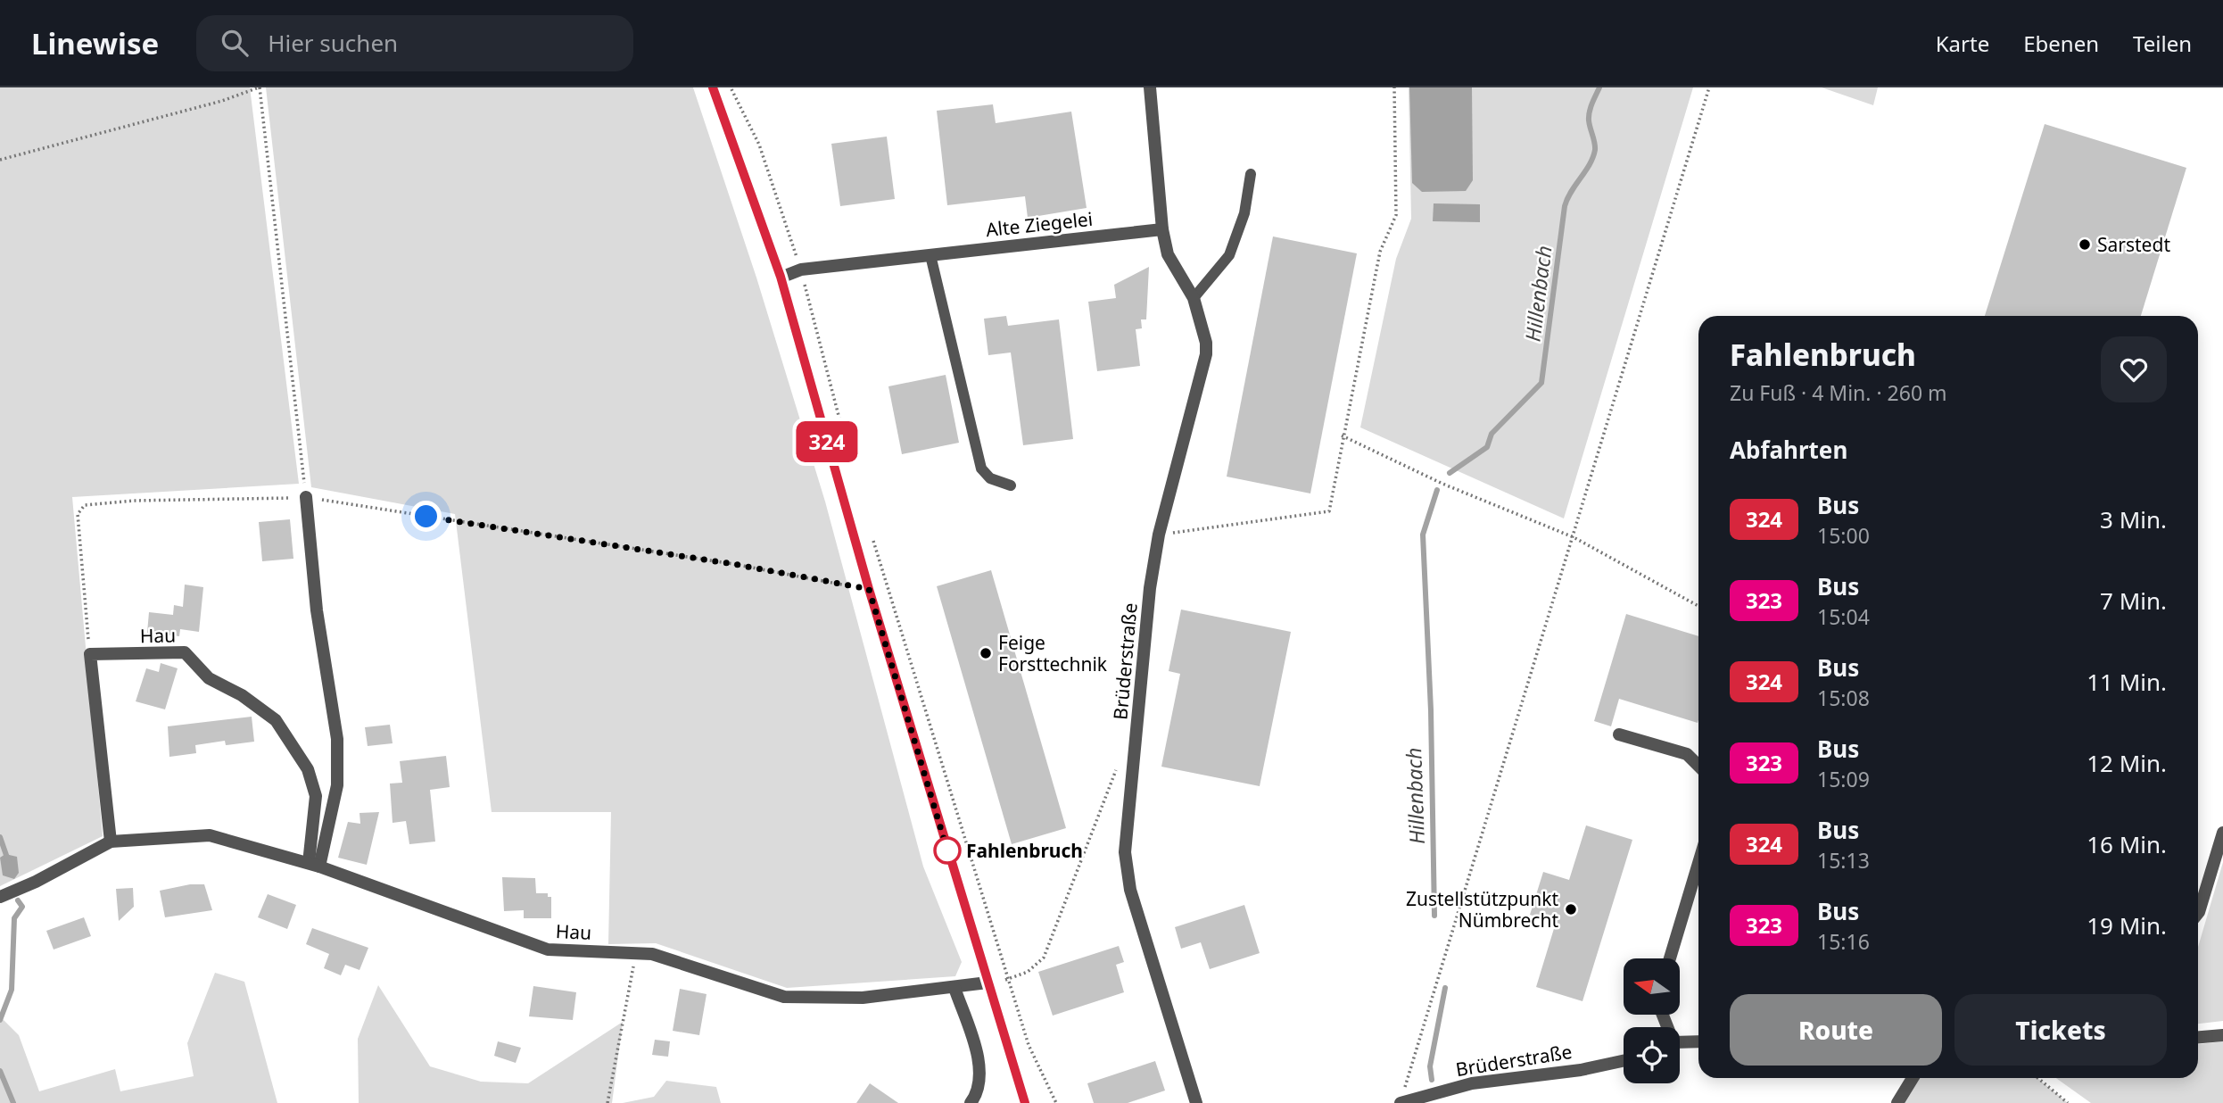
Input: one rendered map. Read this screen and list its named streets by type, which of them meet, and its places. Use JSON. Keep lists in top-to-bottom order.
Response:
{
  "streets": {
    "street": ["Alte Ziegelei", "Hau", "Brüderstraße"]
  },
  "crossings": [
    ["Alte Ziegelei", "Brüderstraße"]
  ],
  "water": ["Hillenbach"],
  "places": [
    "Sarstedt",
    "Feige Forsttechnik",
    "Fahlenbruch",
    "Zustellstützpunkt Nümbrecht"
  ],
  "lines": ["bus line 324"],
  "north": "left",
  "page": {
    "header": "Linewise",
    "search": "Hier suchen",
    "nav": ["Karte", "Ebenen", "Teilen"],
    "on_map": "324",
    "heading": [
      ["Fahlenbruch", "Zu Fuß · 4 Min. · 260 m"],
      "Abfahrten"
    ],
    "list": [
      {
        "mark": "324",
        "name": "Bus",
        "note": "15:00",
        "value": "3 Min."
      },
      {
        "mark": "323",
        "name": "Bus",
        "note": "15:04",
        "value": "7 Min."
      },
      {
        "mark": "324",
        "name": "Bus",
        "note": "15:08",
        "value": "11 Min."
      },
      {
        "mark": "323",
        "name": "Bus",
        "note": "15:09",
        "value": "12 Min."
      },
      {
        "mark": "324",
        "name": "Bus",
        "note": "15:13",
        "value": "16 Min."
      },
      {
        "mark": "323",
        "name": "Bus",
        "note": "15:16",
        "value": "19 Min."
      }
    ],
    "buttons": ["Route", "Tickets"]
  }
}
